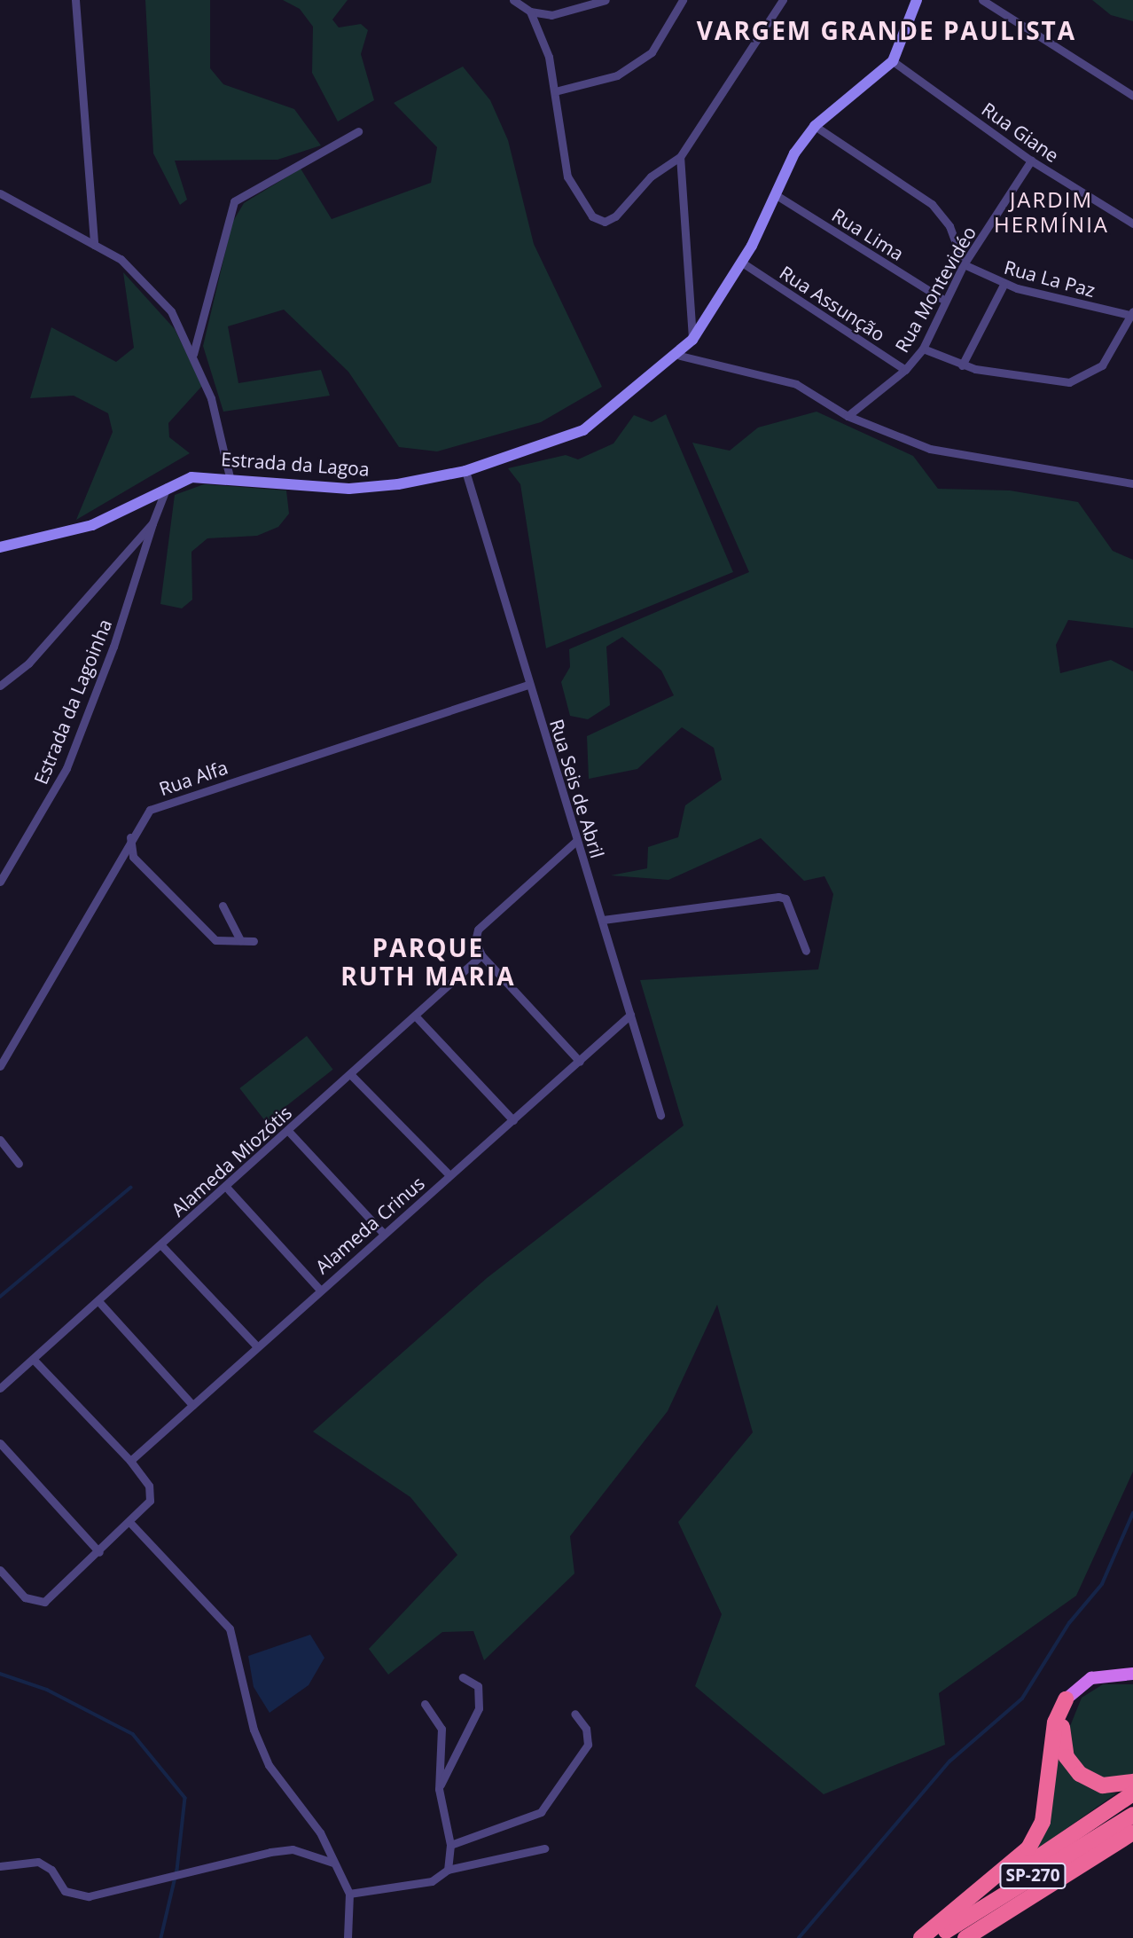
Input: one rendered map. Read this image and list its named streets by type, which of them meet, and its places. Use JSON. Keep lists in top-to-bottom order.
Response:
{
  "streets": {
    "highway": ["SP-270"],
    "street": [
      "Rua Giane",
      "Rua Lima",
      "Rua La Paz",
      "Rua Montevidéo",
      "Rua Assunção",
      "Estrada da Lagoa",
      "Estrada da Lagoinha",
      "Rua Alfa",
      "Rua Seis de Abril",
      "Alameda Miozótis",
      "Alameda Crinus"
    ]
  },
  "crossings": [
    ["Rua Giane", "Rua Montevidéo"],
    ["Rua Lima", "Rua Montevidéo"],
    ["Rua Lima", "Estrada da Lagoa"],
    ["Rua La Paz", "Rua Montevidéo"],
    ["Rua Montevidéo", "Rua Assunção"],
    ["Rua Assunção", "Estrada da Lagoa"],
    ["Estrada da Lagoa", "Estrada da Lagoinha"],
    ["Estrada da Lagoa", "Rua Seis de Abril"],
    ["Rua Alfa", "Rua Seis de Abril"],
    ["Rua Seis de Abril", "Alameda Crinus"]
  ],
  "districts": ["VARGEM GRANDE PAULISTA", "JARDIM HERMÍNIA", "PARQUE RUTH MARIA"]
}
